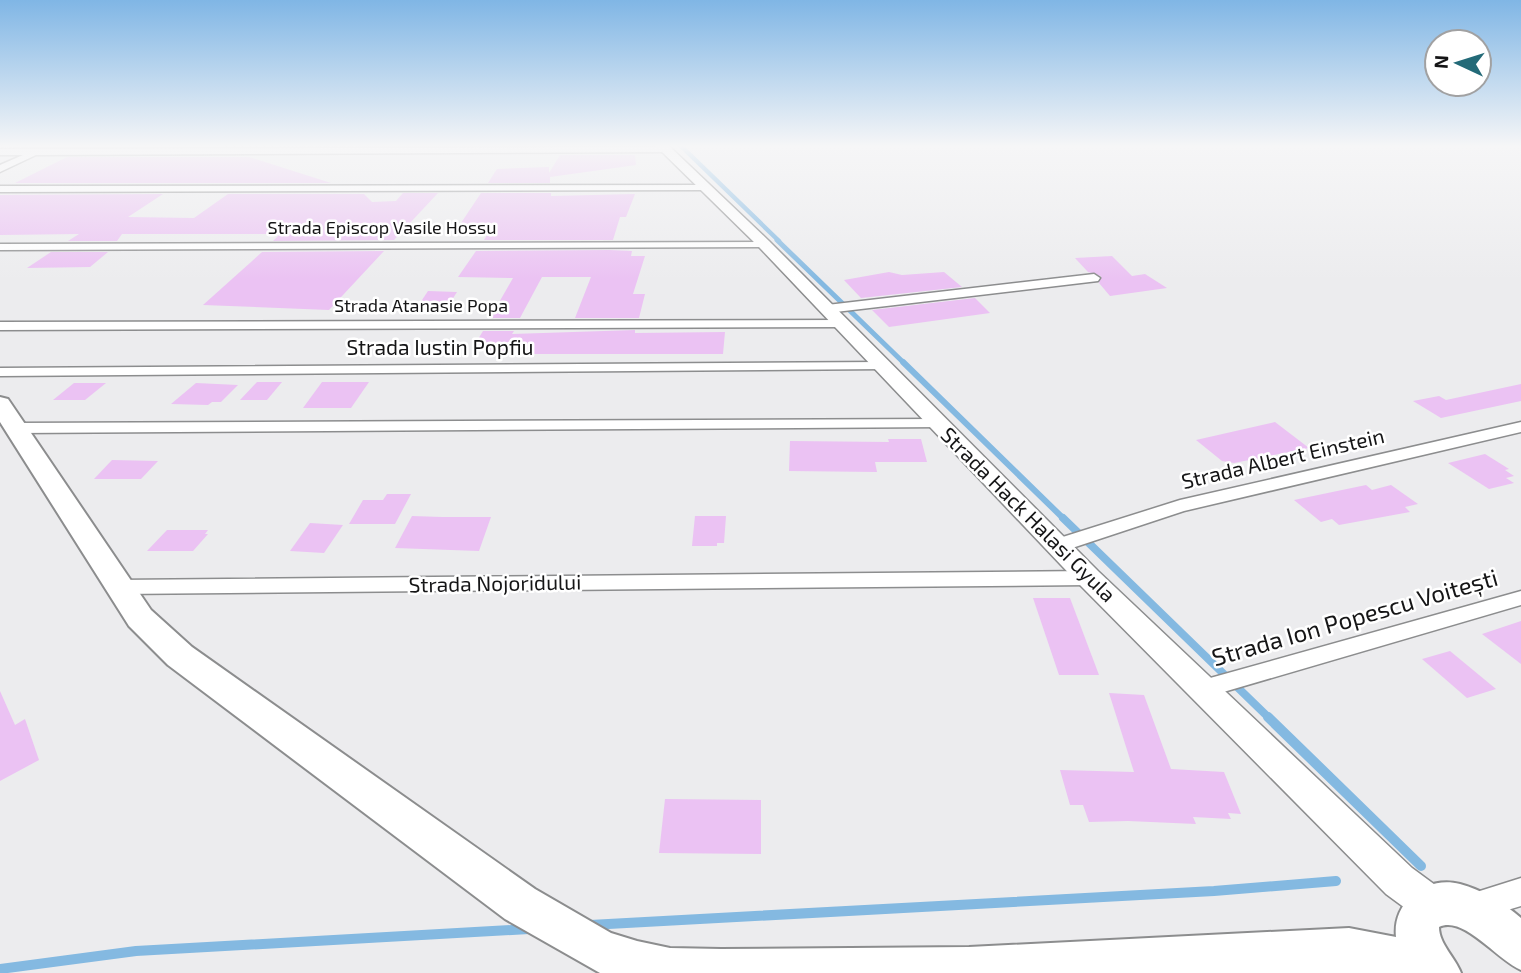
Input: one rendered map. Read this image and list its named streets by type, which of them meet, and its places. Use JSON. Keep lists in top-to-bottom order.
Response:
{
  "streets": {
    "street": [
      "Strada Episcop Vasile Hossu",
      "Strada Atanasie Popa",
      "Strada Iustin Popfiu",
      "Strada Albert Einstein",
      "Strada Hack Halasi Gyula",
      "Strada Nojoridului",
      "Strada Ion Popescu Voitești"
    ]
  },
  "crossings": [
    ["Strada Episcop Vasile Hossu", "Strada Hack Halasi Gyula"],
    ["Strada Atanasie Popa", "Strada Hack Halasi Gyula"],
    ["Strada Iustin Popfiu", "Strada Hack Halasi Gyula"],
    ["Strada Albert Einstein", "Strada Hack Halasi Gyula"],
    ["Strada Hack Halasi Gyula", "Strada Nojoridului"],
    ["Strada Hack Halasi Gyula", "Strada Ion Popescu Voitești"]
  ],
  "north": "left"
}
